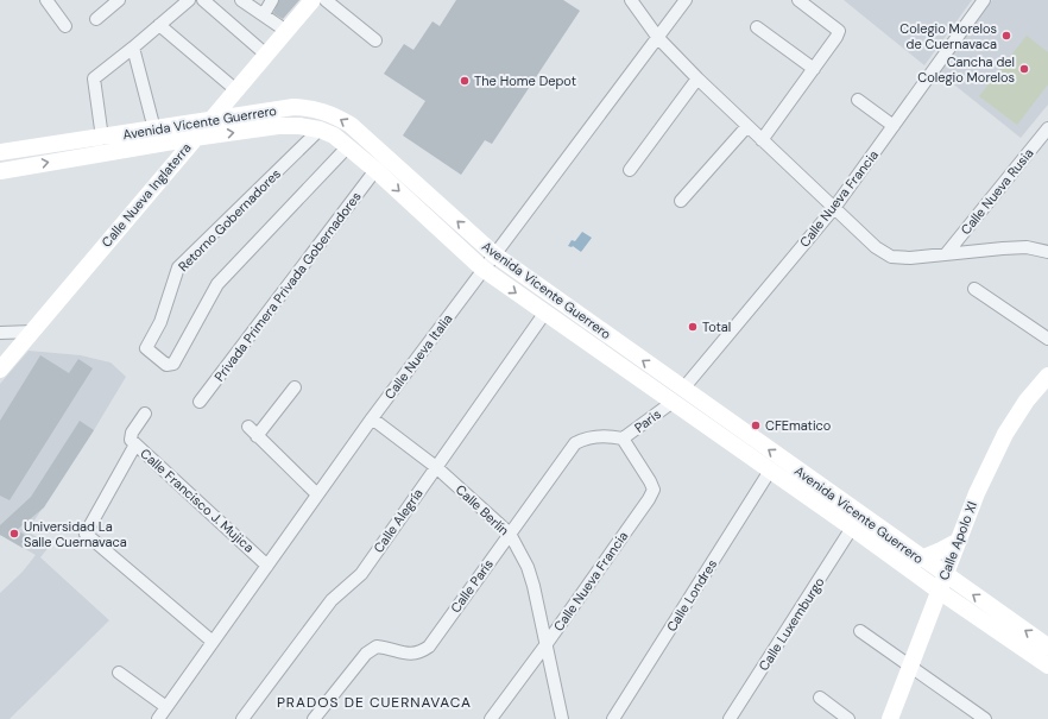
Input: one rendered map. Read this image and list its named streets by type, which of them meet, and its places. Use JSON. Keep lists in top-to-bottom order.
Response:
{
  "streets": {
    "main road": ["Avenida Vicente Guerrero", "Calle Nueva Inglaterra", "Calle Apolo XI"],
    "street": [
      "Calle Nueva Rusia",
      "Calle Nueva Francia",
      "Retorno Gobernadores",
      "Privada Primera Privada Gobernadores",
      "Calle Nueva Italia",
      "Paris",
      "Calle Francisco J. Mujica",
      "Calle Berlín",
      "Calle Alegría",
      "Calle París",
      "Calle Londres",
      "Calle Luxemburgo"
    ]
  },
  "crossings": [
    ["Avenida Vicente Guerrero", "Calle Nueva Inglaterra"],
    ["Avenida Vicente Guerrero", "Calle Nueva Francia"],
    ["Avenida Vicente Guerrero", "Retorno Gobernadores"],
    ["Avenida Vicente Guerrero", "Privada Primera Privada Gobernadores"],
    ["Avenida Vicente Guerrero", "Calle Nueva Italia"],
    ["Avenida Vicente Guerrero", "Paris"],
    ["Avenida Vicente Guerrero", "Calle Alegría"],
    ["Avenida Vicente Guerrero", "Calle Apolo XI"],
    ["Avenida Vicente Guerrero", "Calle Londres"],
    ["Avenida Vicente Guerrero", "Calle Luxemburgo"],
    ["Calle Nueva Francia", "Paris"],
    ["Calle Nueva Francia", "Calle Berlín"],
    ["Calle Nueva Francia", "Calle París"],
    ["Calle Nueva Italia", "Calle Francisco J. Mujica"],
    ["Calle Nueva Italia", "Calle Berlín"],
    ["Paris", "Calle París"],
    ["Calle Berlín", "Calle Alegría"],
    ["Calle Berlín", "Calle París"]
  ],
  "districts": ["PRADOS DE CUERNAVACA"],
  "places": [
    "Colegio Morelos de Cuernavaca",
    "Cancha del Colegio Morelos",
    "The Home Depot",
    "Total",
    "CFEmatico",
    "Universidad La Salle Cuernavaca"
  ]
}
